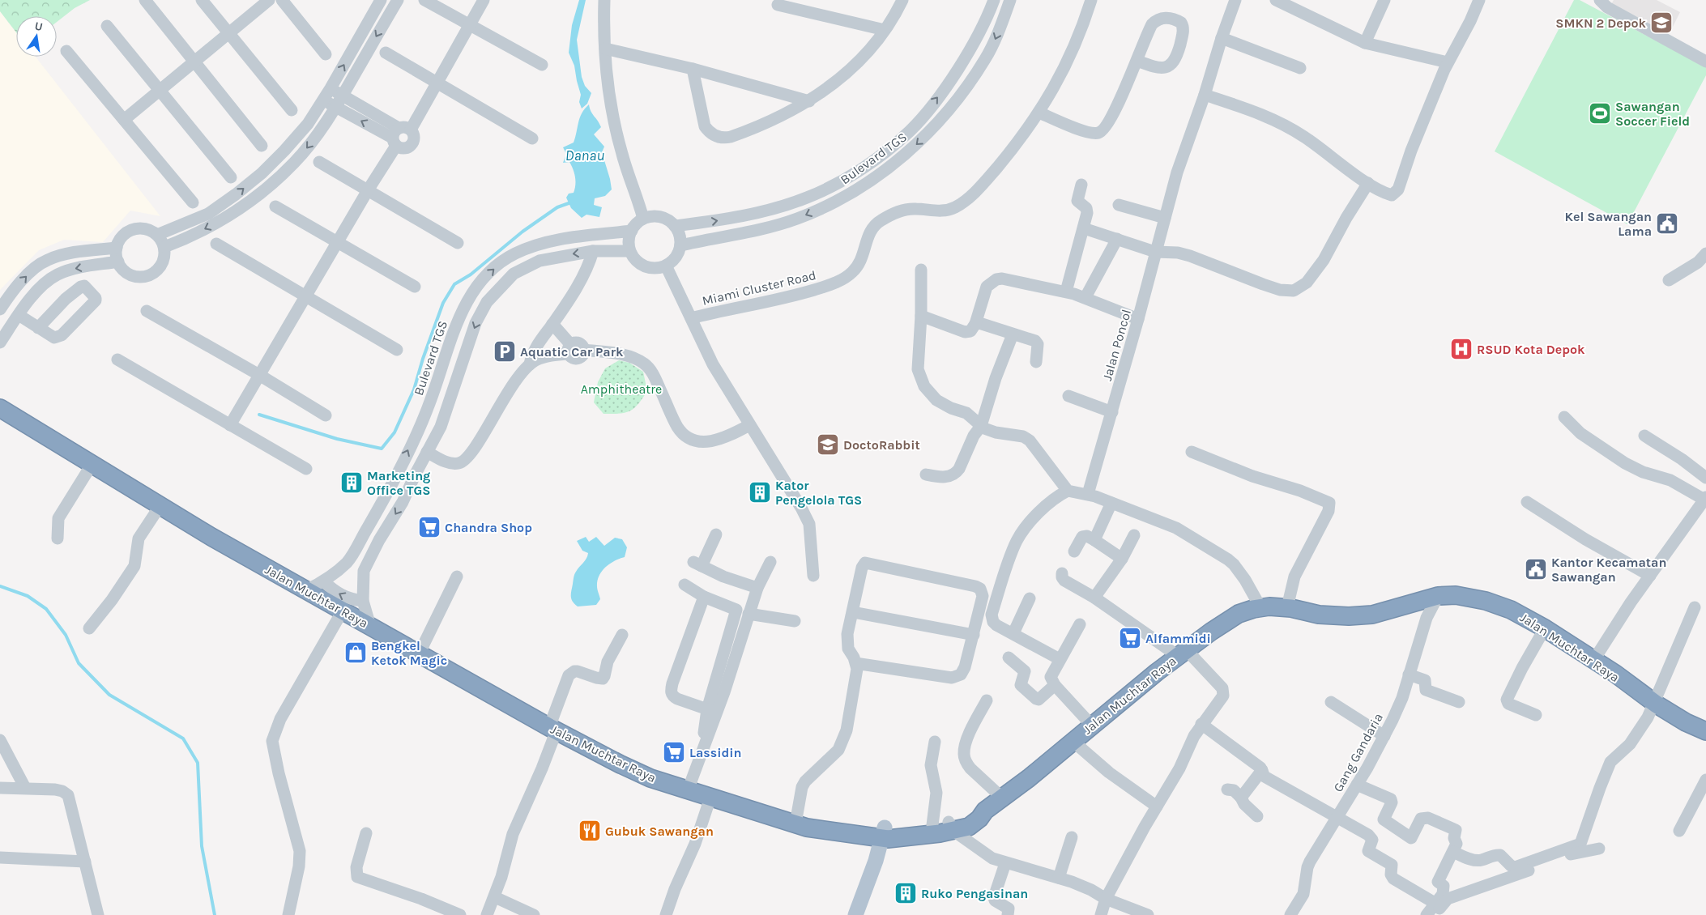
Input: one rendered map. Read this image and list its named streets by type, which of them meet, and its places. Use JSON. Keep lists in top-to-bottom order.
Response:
{
  "streets": {
    "highway": ["Jalan Muchtar Raya"],
    "street": [
      "Bulevard TGS",
      "Miami Cluster Road",
      "Jalan Poncol",
      "Gang Gandaria"
    ]
  },
  "crossings": [
    ["Bulevard TGS", "Jalan Muchtar Raya"],
    ["Jalan Muchtar Raya", "Gang Gandaria"]
  ],
  "water": ["Danau"],
  "parks": ["Amphitheatre"],
  "places": {
    "school or university": ["SMKN 2 Depok", "DoctoRabbit"],
    "sports": ["Sawangan Soccer Field"],
    "public building": ["Kel Sawangan Lama", "Kantor Kecamatan Sawangan"],
    "hospital": ["RSUD Kota Depok"],
    "parking": ["Aquatic Car Park"],
    "building": ["Marketing Office TGS", "Kator Pengelola TGS", "Ruko Pengasinan"],
    "supermarket": ["Chandra Shop", "Alfammidi", "Lassidin"],
    "shop": ["Bengkel Ketok Magic"],
    "restaurant": ["Gubuk Sawangan"]
  },
  "north": "top"
}
